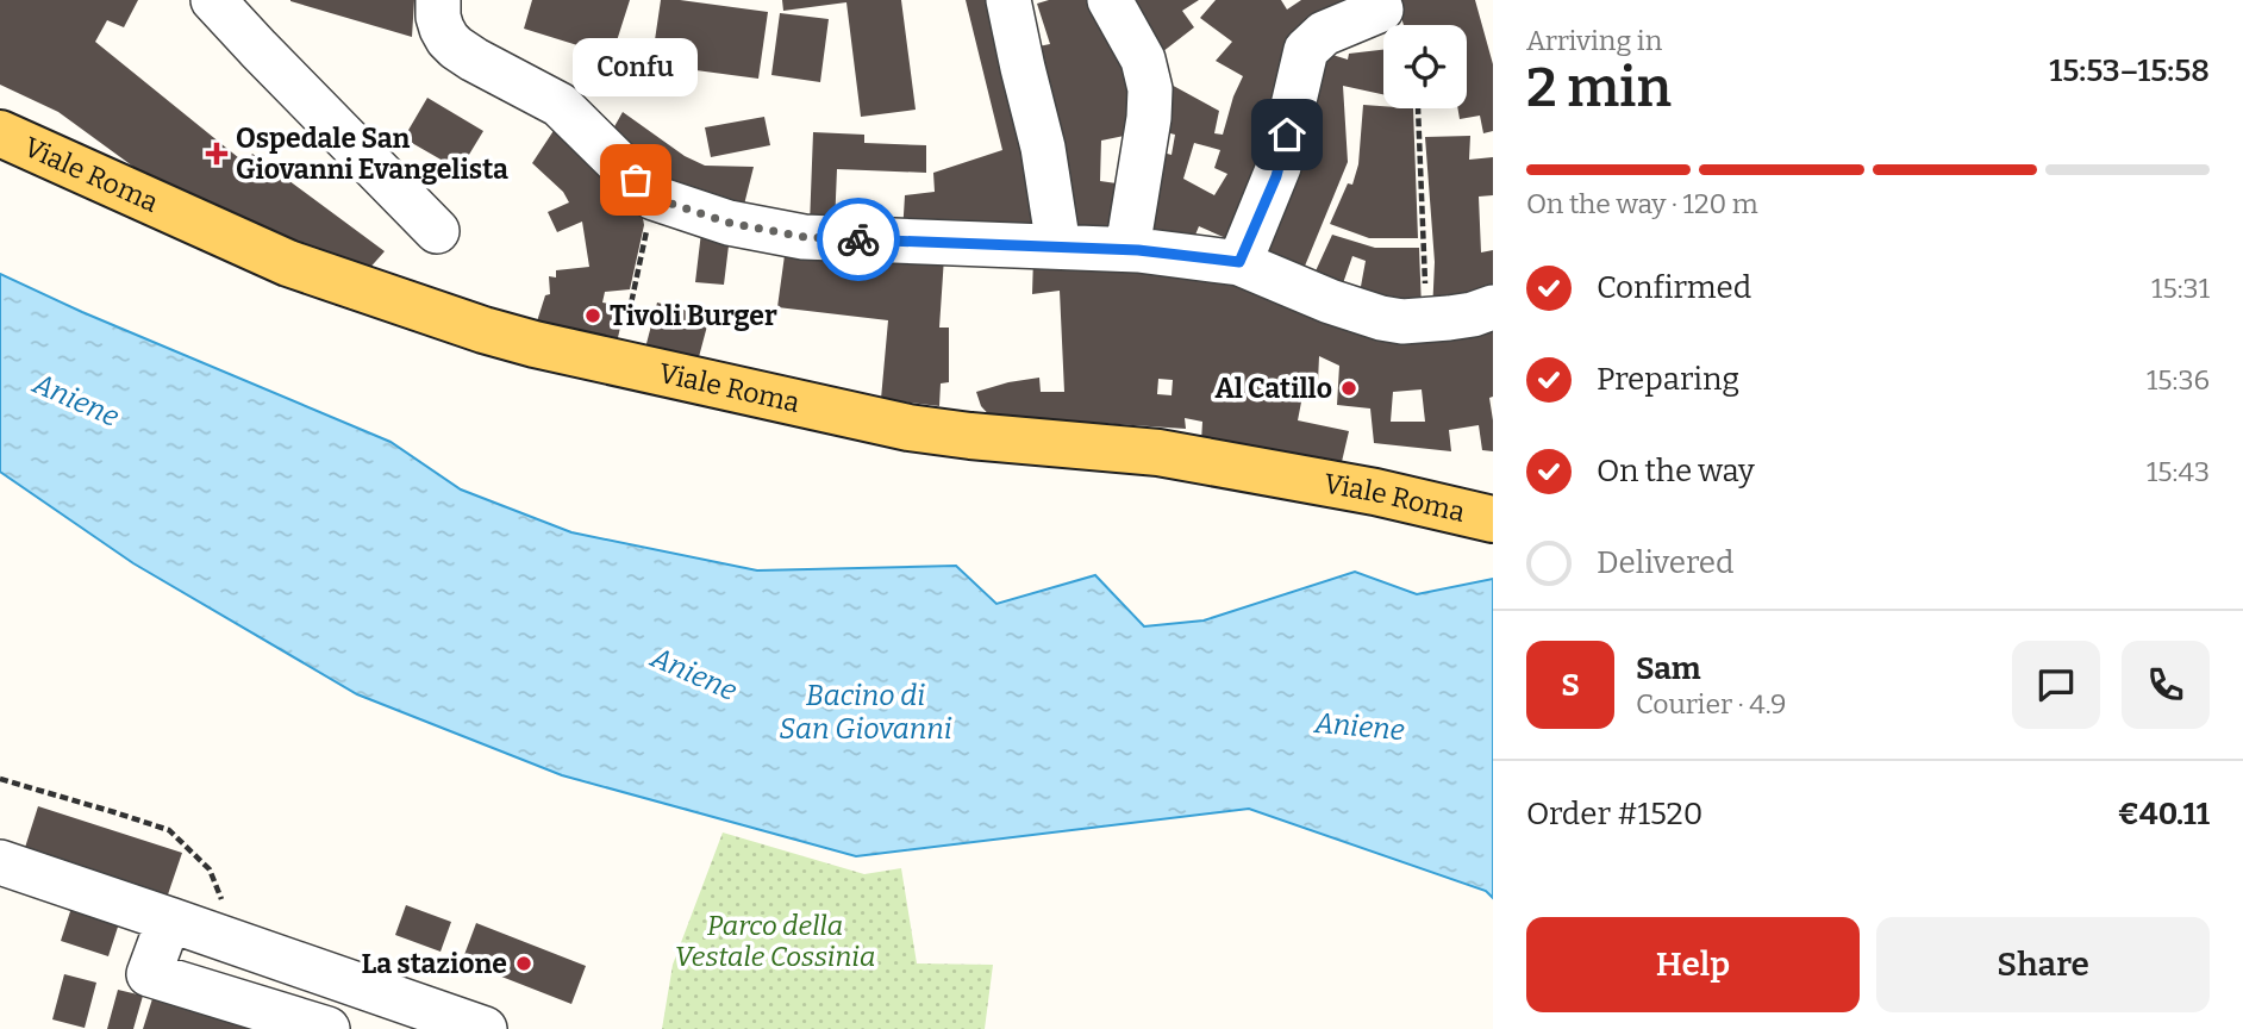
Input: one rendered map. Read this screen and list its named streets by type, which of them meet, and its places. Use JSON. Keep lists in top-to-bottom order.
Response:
{
  "streets": {
    "main road": ["Viale Roma"]
  },
  "water": ["Aniene", "Bacino di San Giovanni"],
  "parks": ["Parco della Vestale Cossinia"],
  "places": {
    "health": ["Ospedale San Giovanni Evangelista"],
    "other": [
      "Confu",
      "Tivoli Burger",
      "Al Catillo",
      "La stazione"
    ]
  },
  "page": {
    "heading": ["2 min", "Arriving in", "15:53–15:58"],
    "panel": [
      "Sam",
      "Courier · 4.9",
      "Order #1520",
      "€40.11"
    ],
    "bubble": "Confu",
    "bar": "On the way · 120 m",
    "list": [
      ["Confirmed", "15:31"],
      ["Preparing", "15:36"],
      ["On the way", "15:43"],
      "Delivered"
    ],
    "round": "S",
    "buttons": ["Help", "Share"]
  }
}
